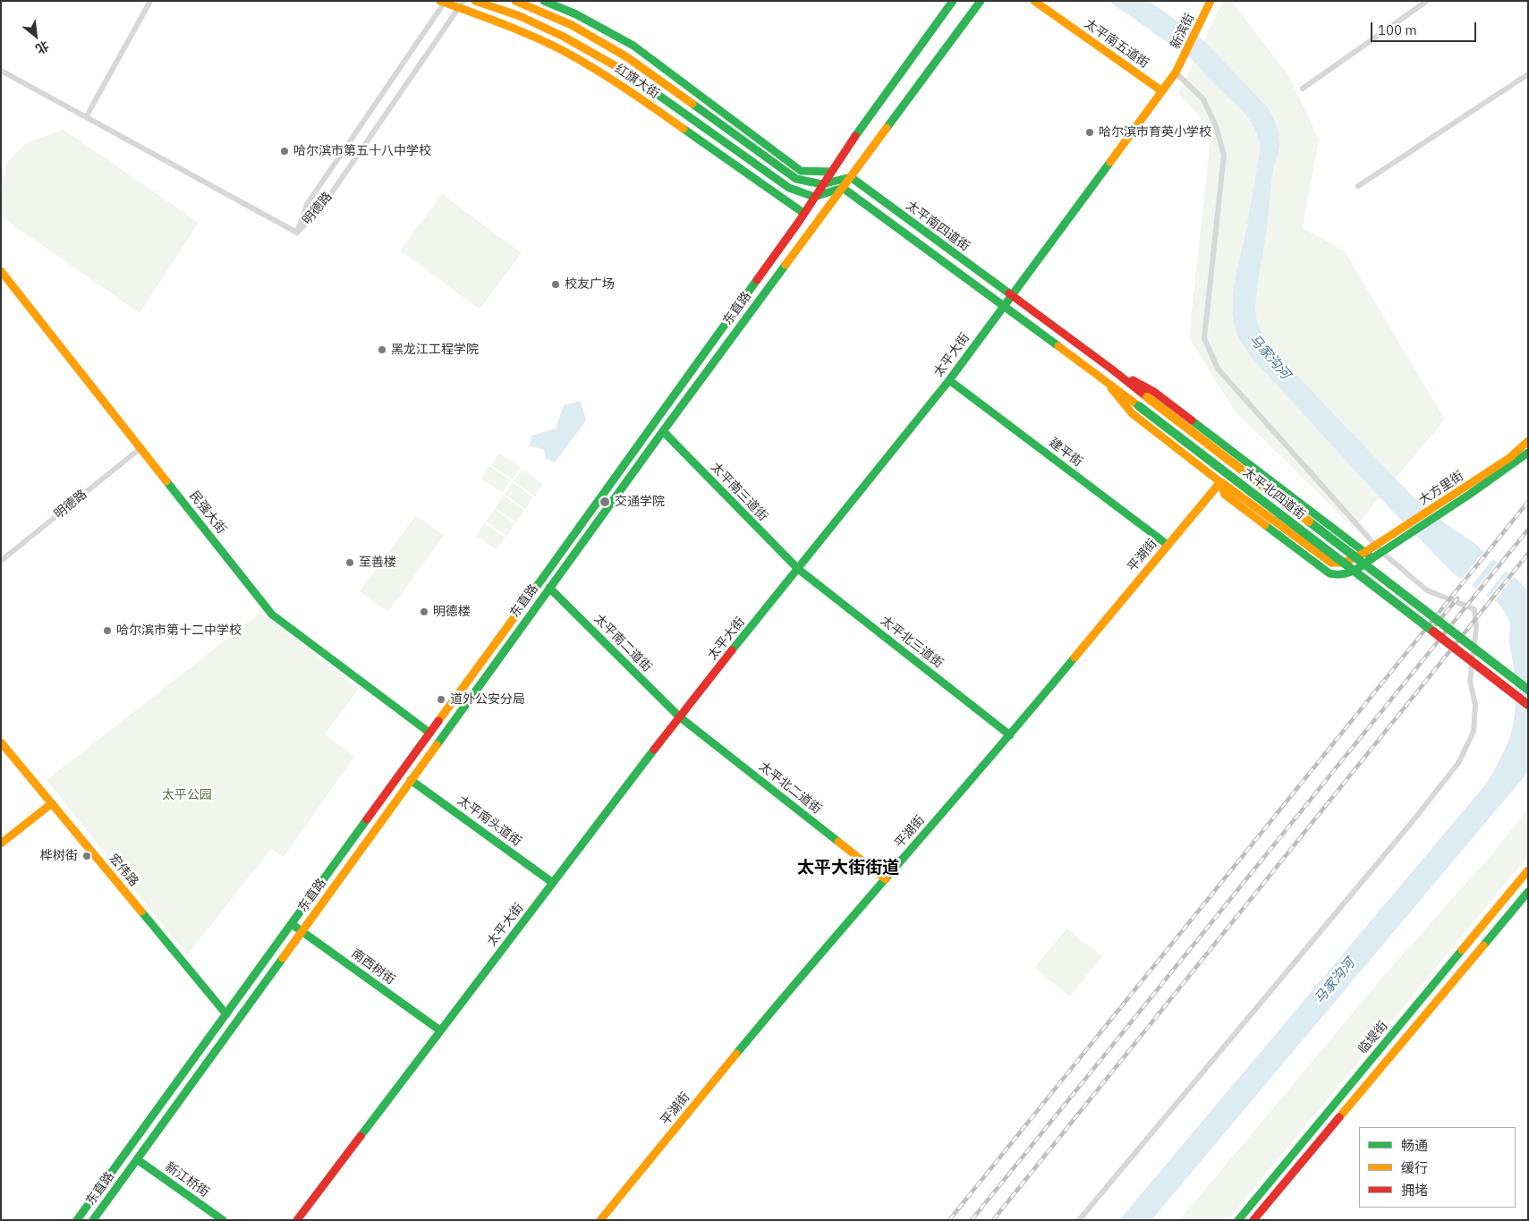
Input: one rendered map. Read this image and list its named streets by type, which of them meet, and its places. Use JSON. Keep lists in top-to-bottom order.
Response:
{
  "streets": {
    "main road": [
      "新滨街",
      "太平南五道街",
      "红旗大街",
      "太平南四道街",
      "东直路",
      "太平大街",
      "建平街",
      "大方里街",
      "太平南三道街",
      "太平北四道街",
      "民强大街",
      "平湖街",
      "太平北三道街",
      "太平南二道街",
      "太平北二道街",
      "太平南头道街",
      "宏伟路",
      "南西树街",
      "临堤街",
      "新江桥街"
    ],
    "street": ["明德路"]
  },
  "crossings": [
    ["新滨街", "太平大街"],
    ["太平南五道街", "太平大街"],
    ["红旗大街", "明德路"],
    ["红旗大街", "东直路"],
    ["明德路", "民强大街"],
    ["太平南四道街", "东直路"],
    ["太平南四道街", "太平大街"],
    ["太平南四道街", "太平北四道街"],
    ["东直路", "太平南三道街"],
    ["东直路", "民强大街"],
    ["东直路", "太平南二道街"],
    ["东直路", "太平南头道街"],
    ["东直路", "宏伟路"],
    ["东直路", "南西树街"],
    ["东直路", "新江桥街"],
    ["太平大街", "建平街"],
    ["太平大街", "太平南三道街"],
    ["太平大街", "太平北四道街"],
    ["太平大街", "太平北三道街"],
    ["太平大街", "太平南二道街"],
    ["太平大街", "太平北二道街"],
    ["太平大街", "太平南头道街"],
    ["太平大街", "南西树街"],
    ["建平街", "平湖街"],
    ["大方里街", "太平北四道街"],
    ["大方里街", "平湖街"],
    ["太平南三道街", "太平北三道街"],
    ["平湖街", "太平北三道街"],
    ["平湖街", "太平北二道街"],
    ["太平南二道街", "太平北二道街"]
  ],
  "districts": ["太平大街街道"],
  "water": ["马家沟河"],
  "parks": ["太平公园"],
  "places": [
    "哈尔滨市育英小学校",
    "哈尔滨市第五十八中学校",
    "校友广场",
    "黑龙江工程学院",
    "交通学院",
    "至善楼",
    "明德楼",
    "哈尔滨市第十二中学校",
    "道外公安分局",
    "桦树街"
  ],
  "legend": ["畅通", "缓行", "拥堵"],
  "scale_bar": "100 m",
  "north": "bottom right"
}
